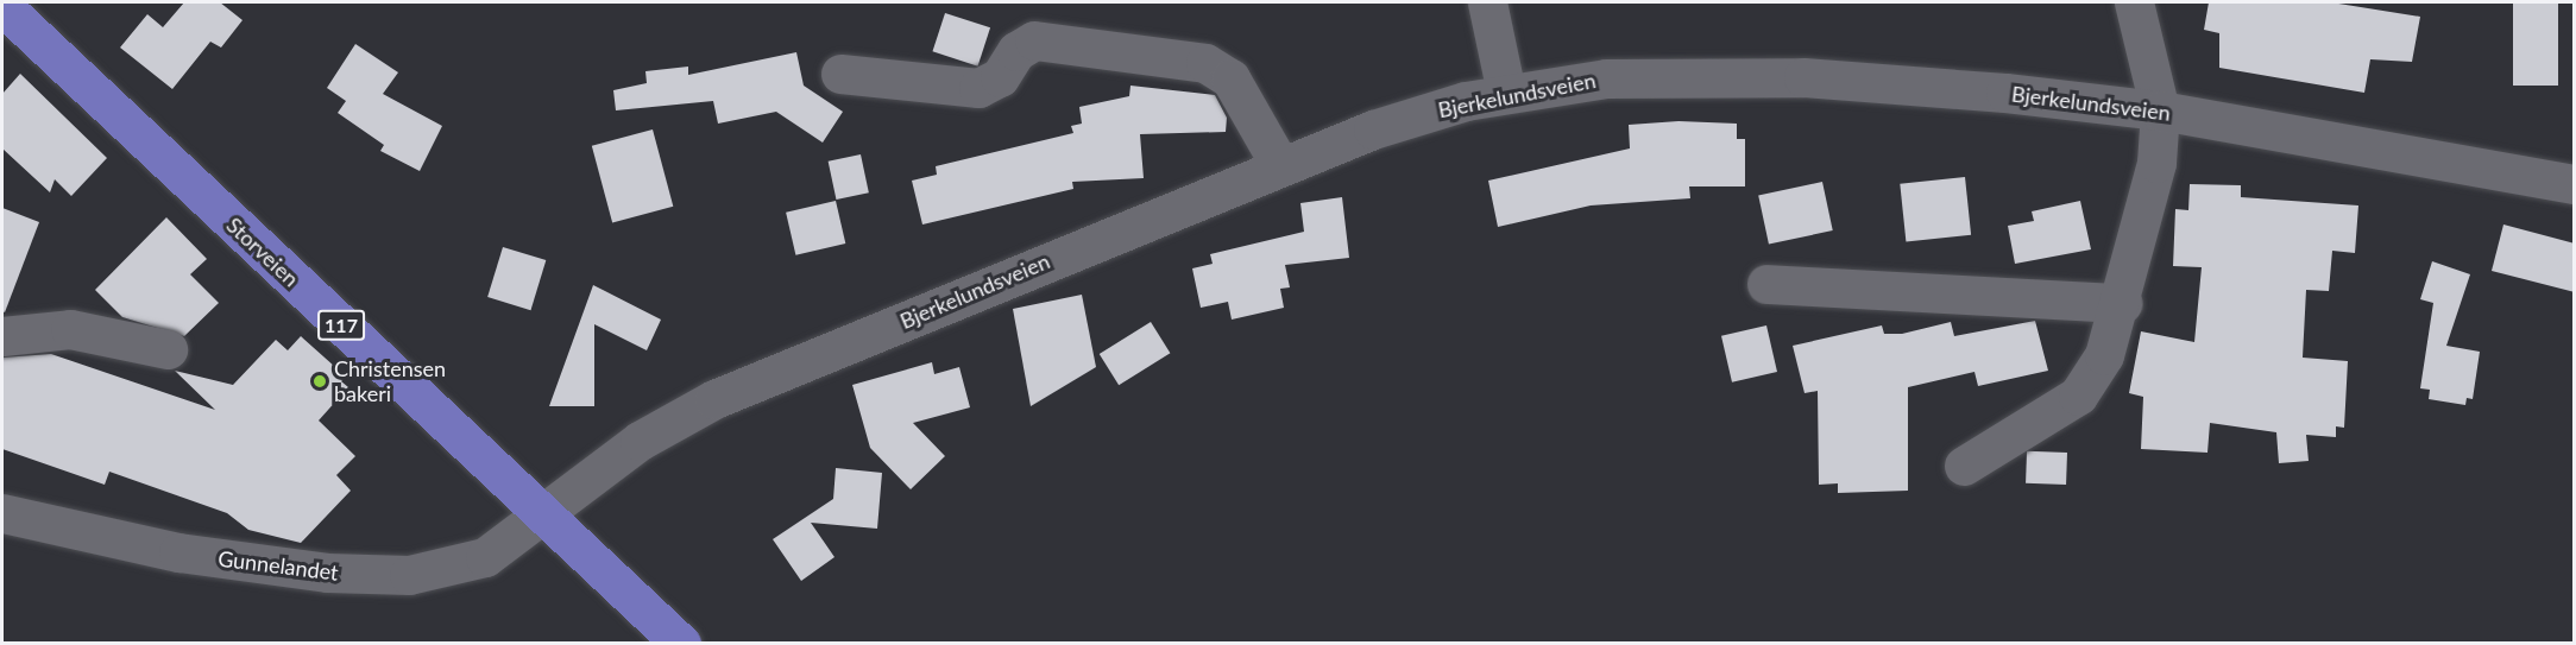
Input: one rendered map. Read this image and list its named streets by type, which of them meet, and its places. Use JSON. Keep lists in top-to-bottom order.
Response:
{
  "streets": {
    "main road": ["Storveien", "117"],
    "street": ["Bjerkelundsveien", "Gunnelandet"]
  },
  "crossings": [
    ["Bjerkelundsveien", "Storveien"],
    ["Bjerkelundsveien", "Gunnelandet"],
    ["Storveien", "Gunnelandet"]
  ],
  "places": ["Christensen bakeri"]
}
